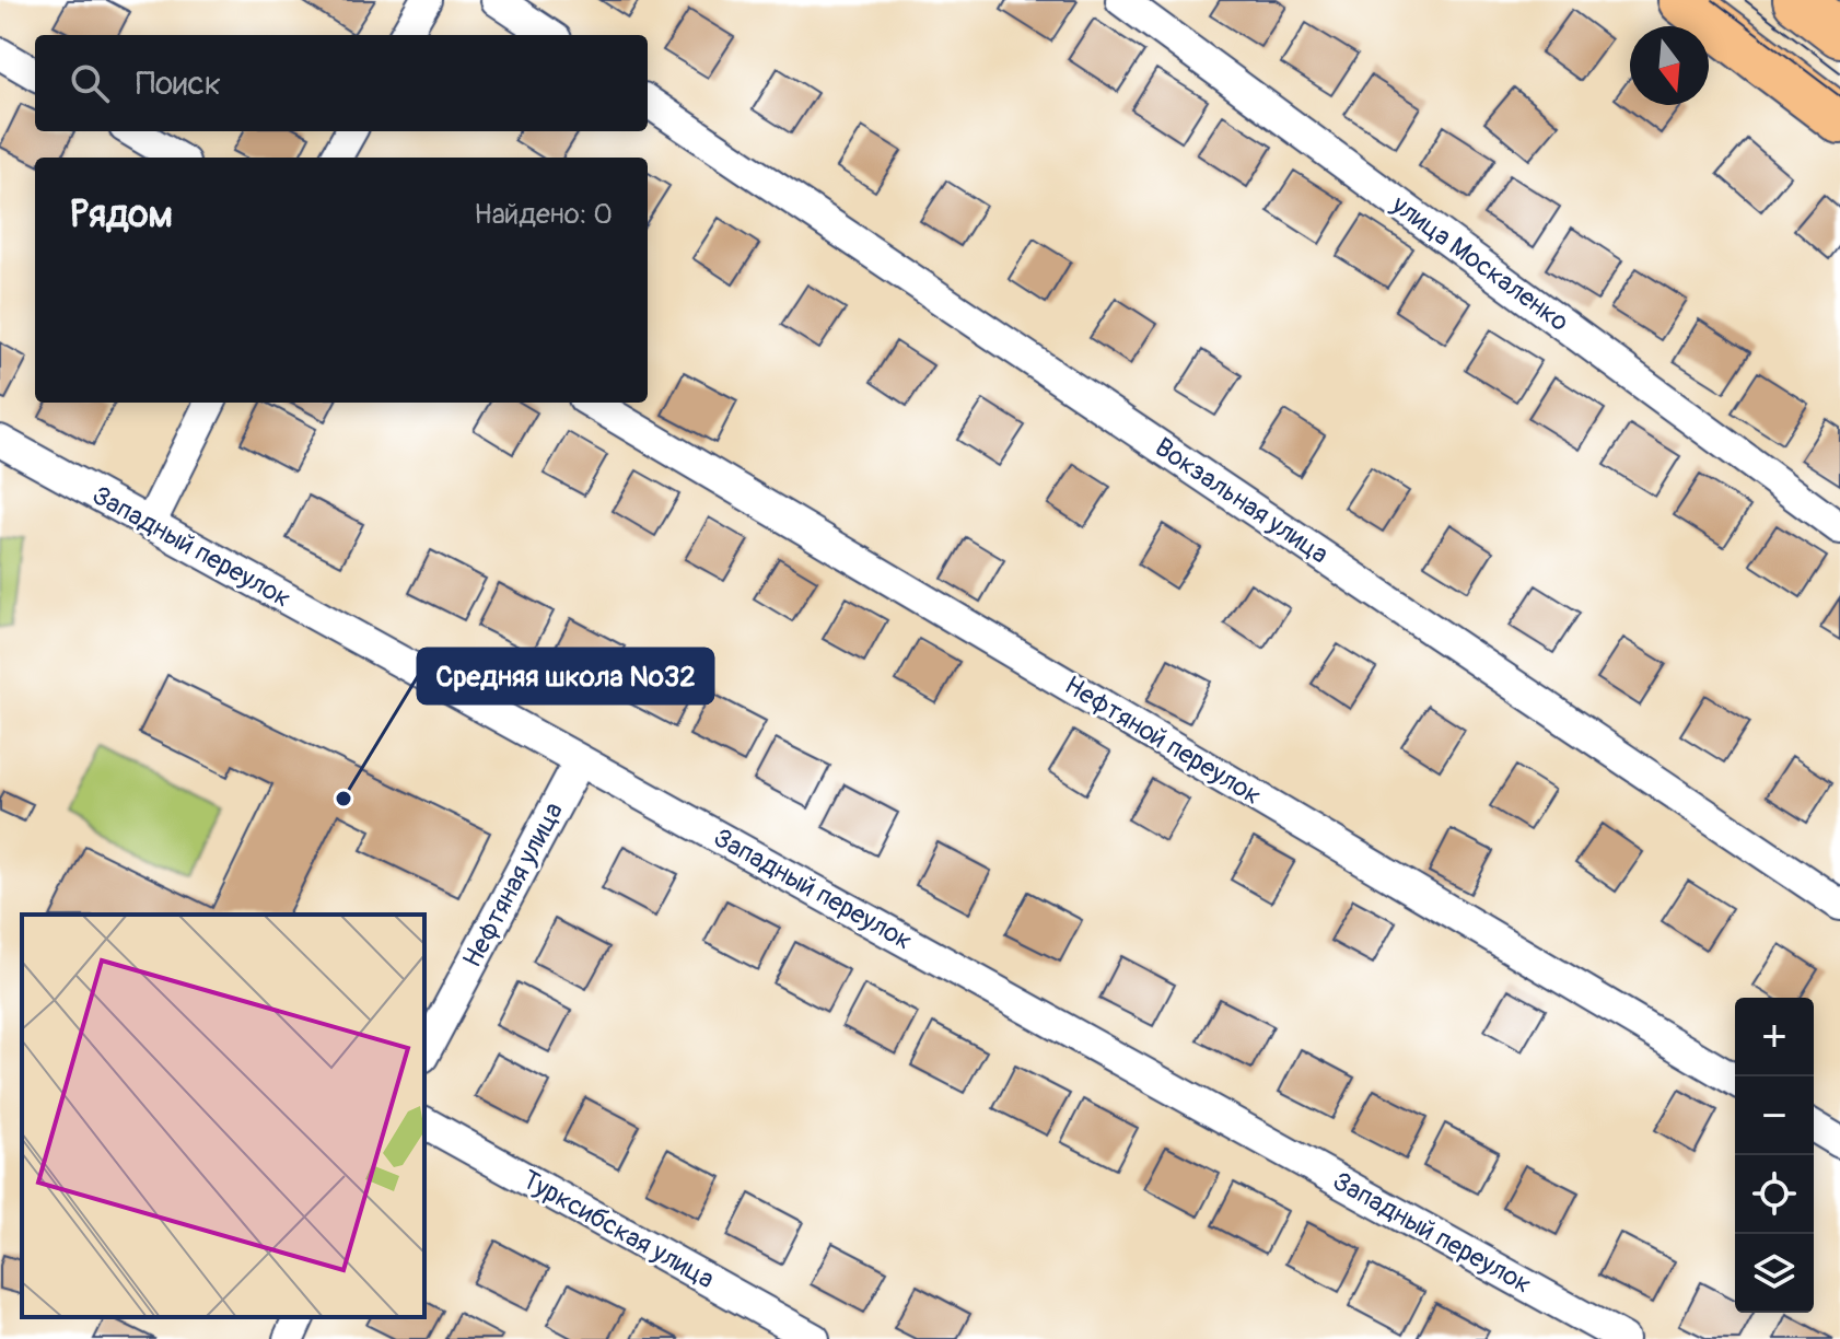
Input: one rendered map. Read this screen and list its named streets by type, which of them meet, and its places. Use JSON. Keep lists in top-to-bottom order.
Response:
{
  "streets": {
    "street": [
      "улица Москаленко",
      "Вокзальная улица",
      "Западный переулок",
      "Нефтяной переулок",
      "Нефтяная улица",
      "Турксибская улица"
    ]
  },
  "crossings": [
    ["Западный переулок", "Нефтяная улица"]
  ],
  "places": ["Средняя школа №32"],
  "north": "bottom",
  "page": {
    "search": "Поиск",
    "heading": ["Рядом", "Найдено: 0"],
    "map_buttons": ["+", "−"]
  }
}
